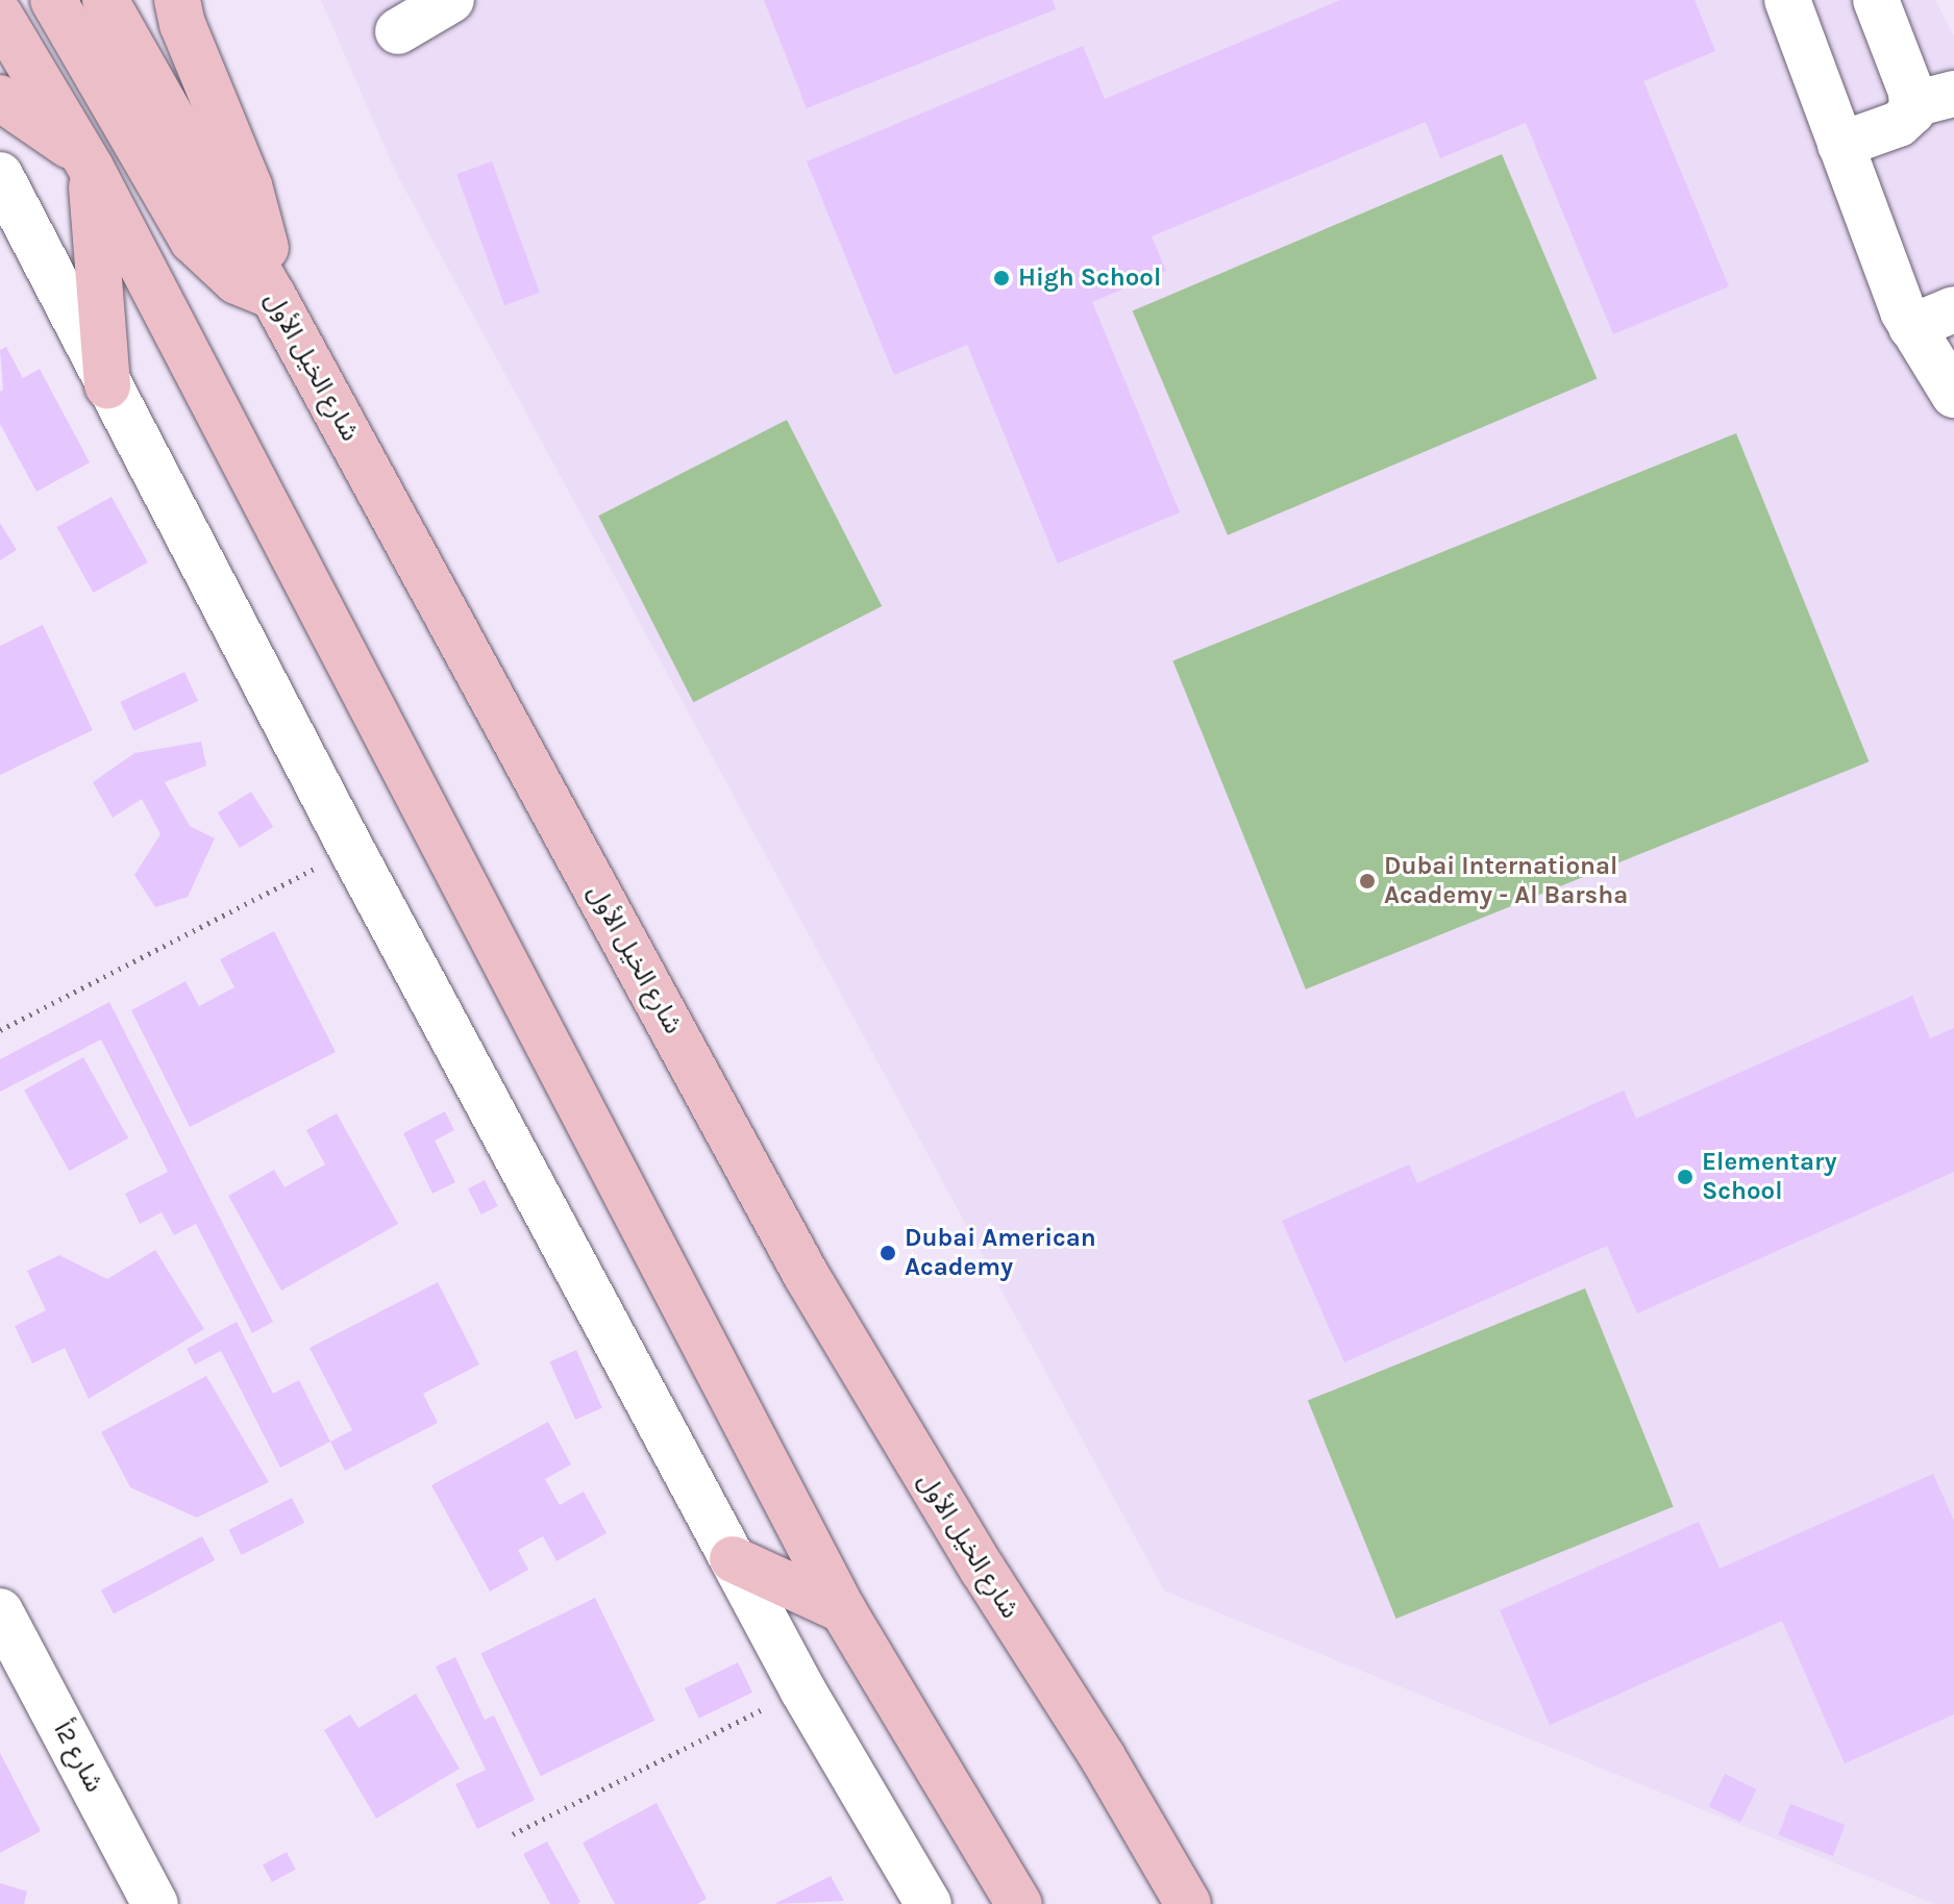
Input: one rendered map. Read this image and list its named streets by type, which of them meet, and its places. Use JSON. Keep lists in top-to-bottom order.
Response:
{
  "streets": {
    "main road": ["شارع الخيل الأول"],
    "street": ["شارع 2أ"]
  },
  "places": [
    "High School",
    "Dubai International Academy - Al Barsha",
    "Elementary School",
    "Dubai American Academy"
  ]
}
